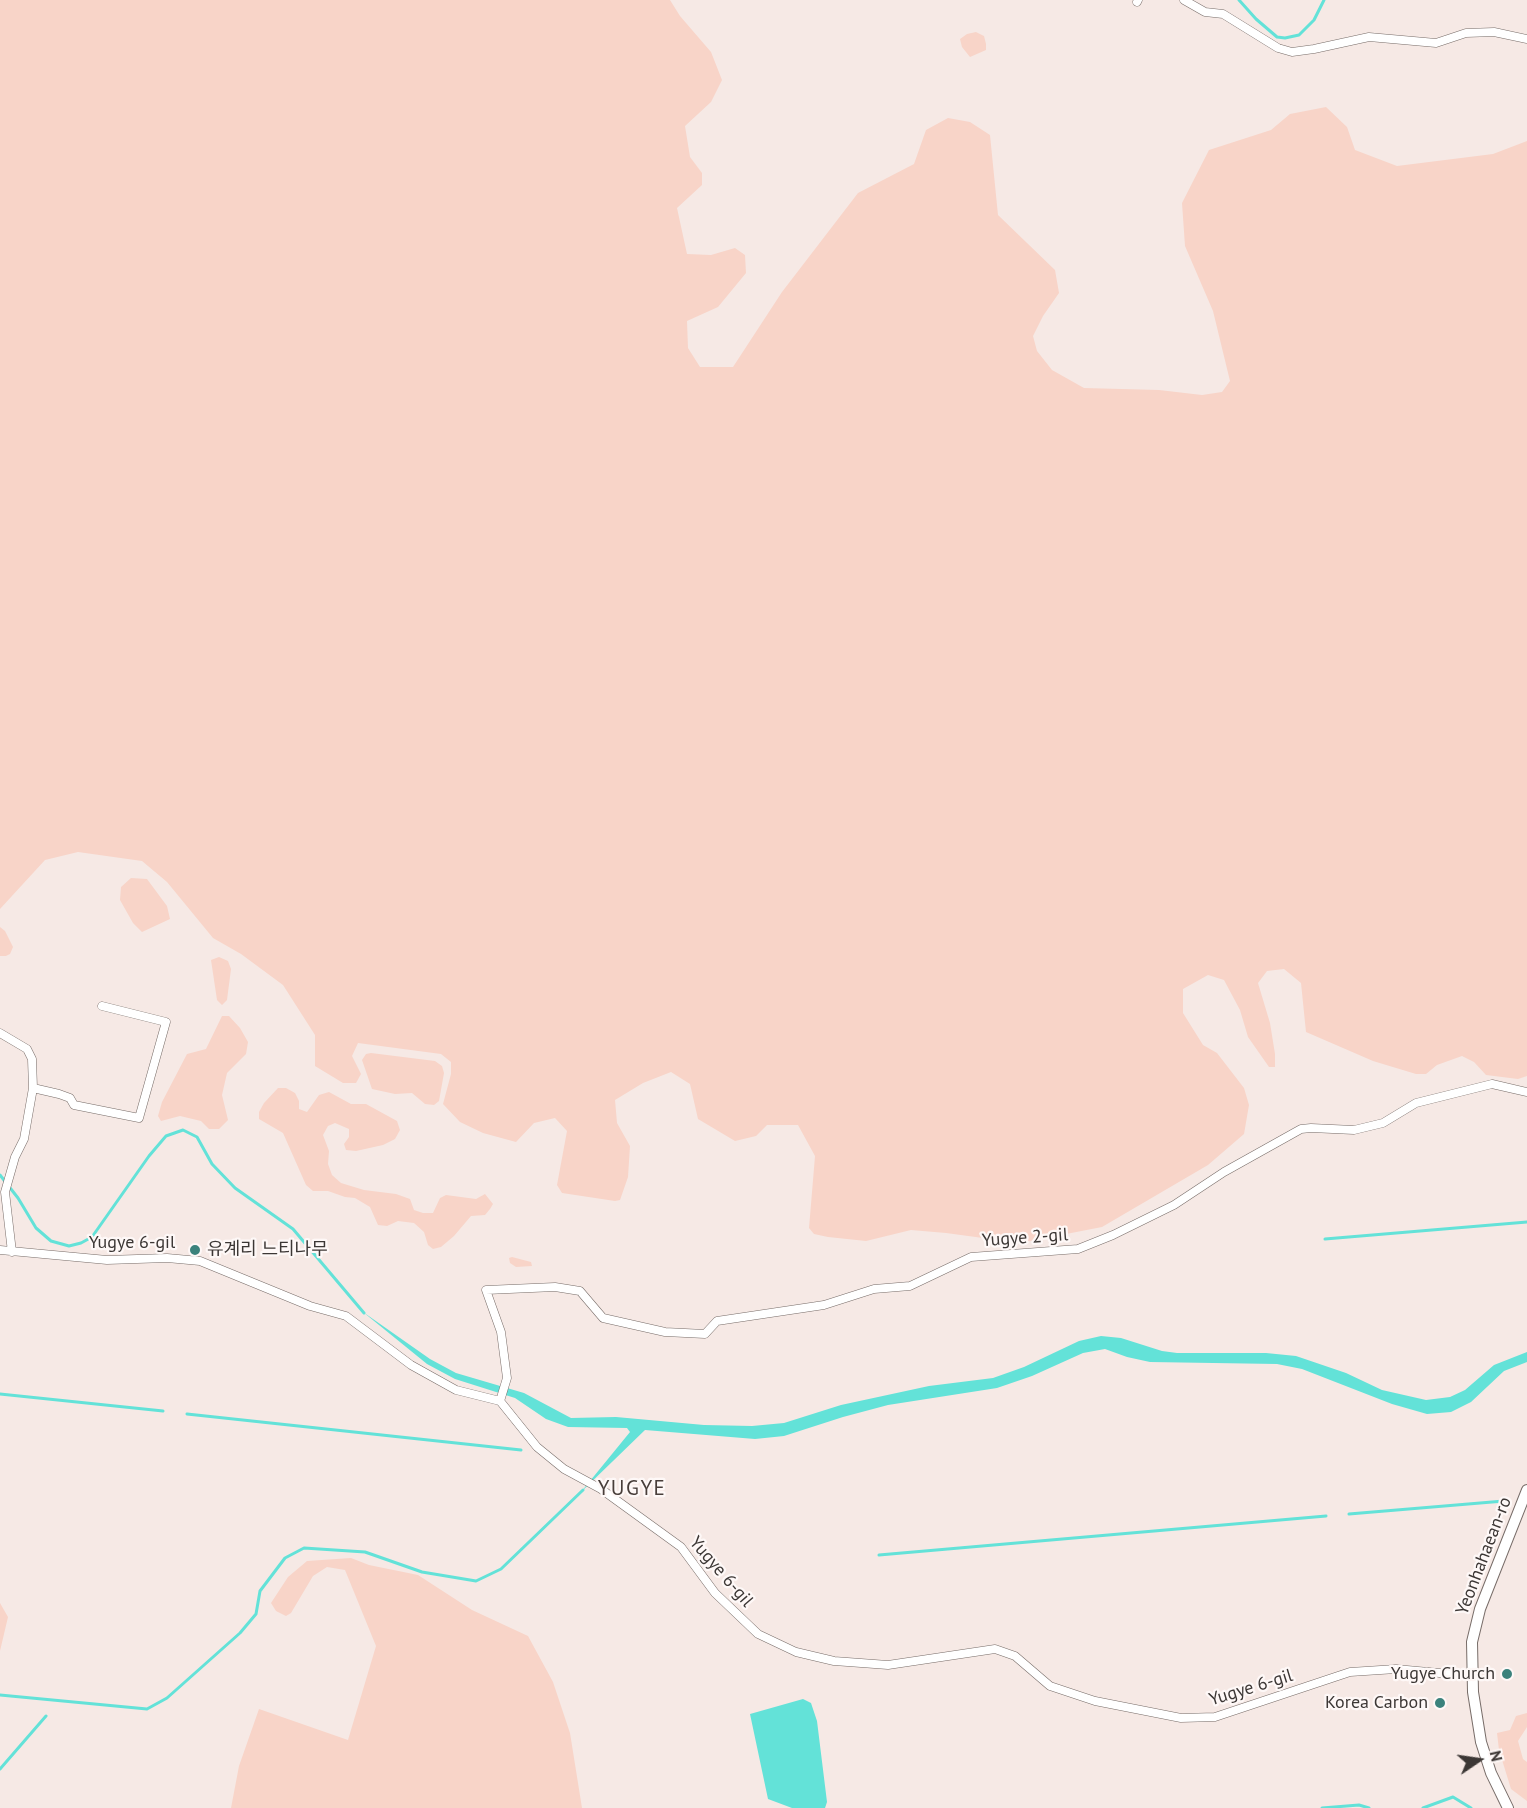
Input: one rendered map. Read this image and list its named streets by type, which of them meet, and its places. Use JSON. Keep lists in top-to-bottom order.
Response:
{
  "streets": {
    "street": ["Yugye 2-gil", "Yugye 6-gil", "Yeonhahaean-ro"]
  },
  "crossings": [
    ["Yugye 2-gil", "Yugye 6-gil"],
    ["Yugye 6-gil", "Yeonhahaean-ro"]
  ],
  "districts": ["YUGYE"],
  "places": ["유계리 느티나무", "Yugye Church", "Korea Carbon"],
  "north": "right"
}
